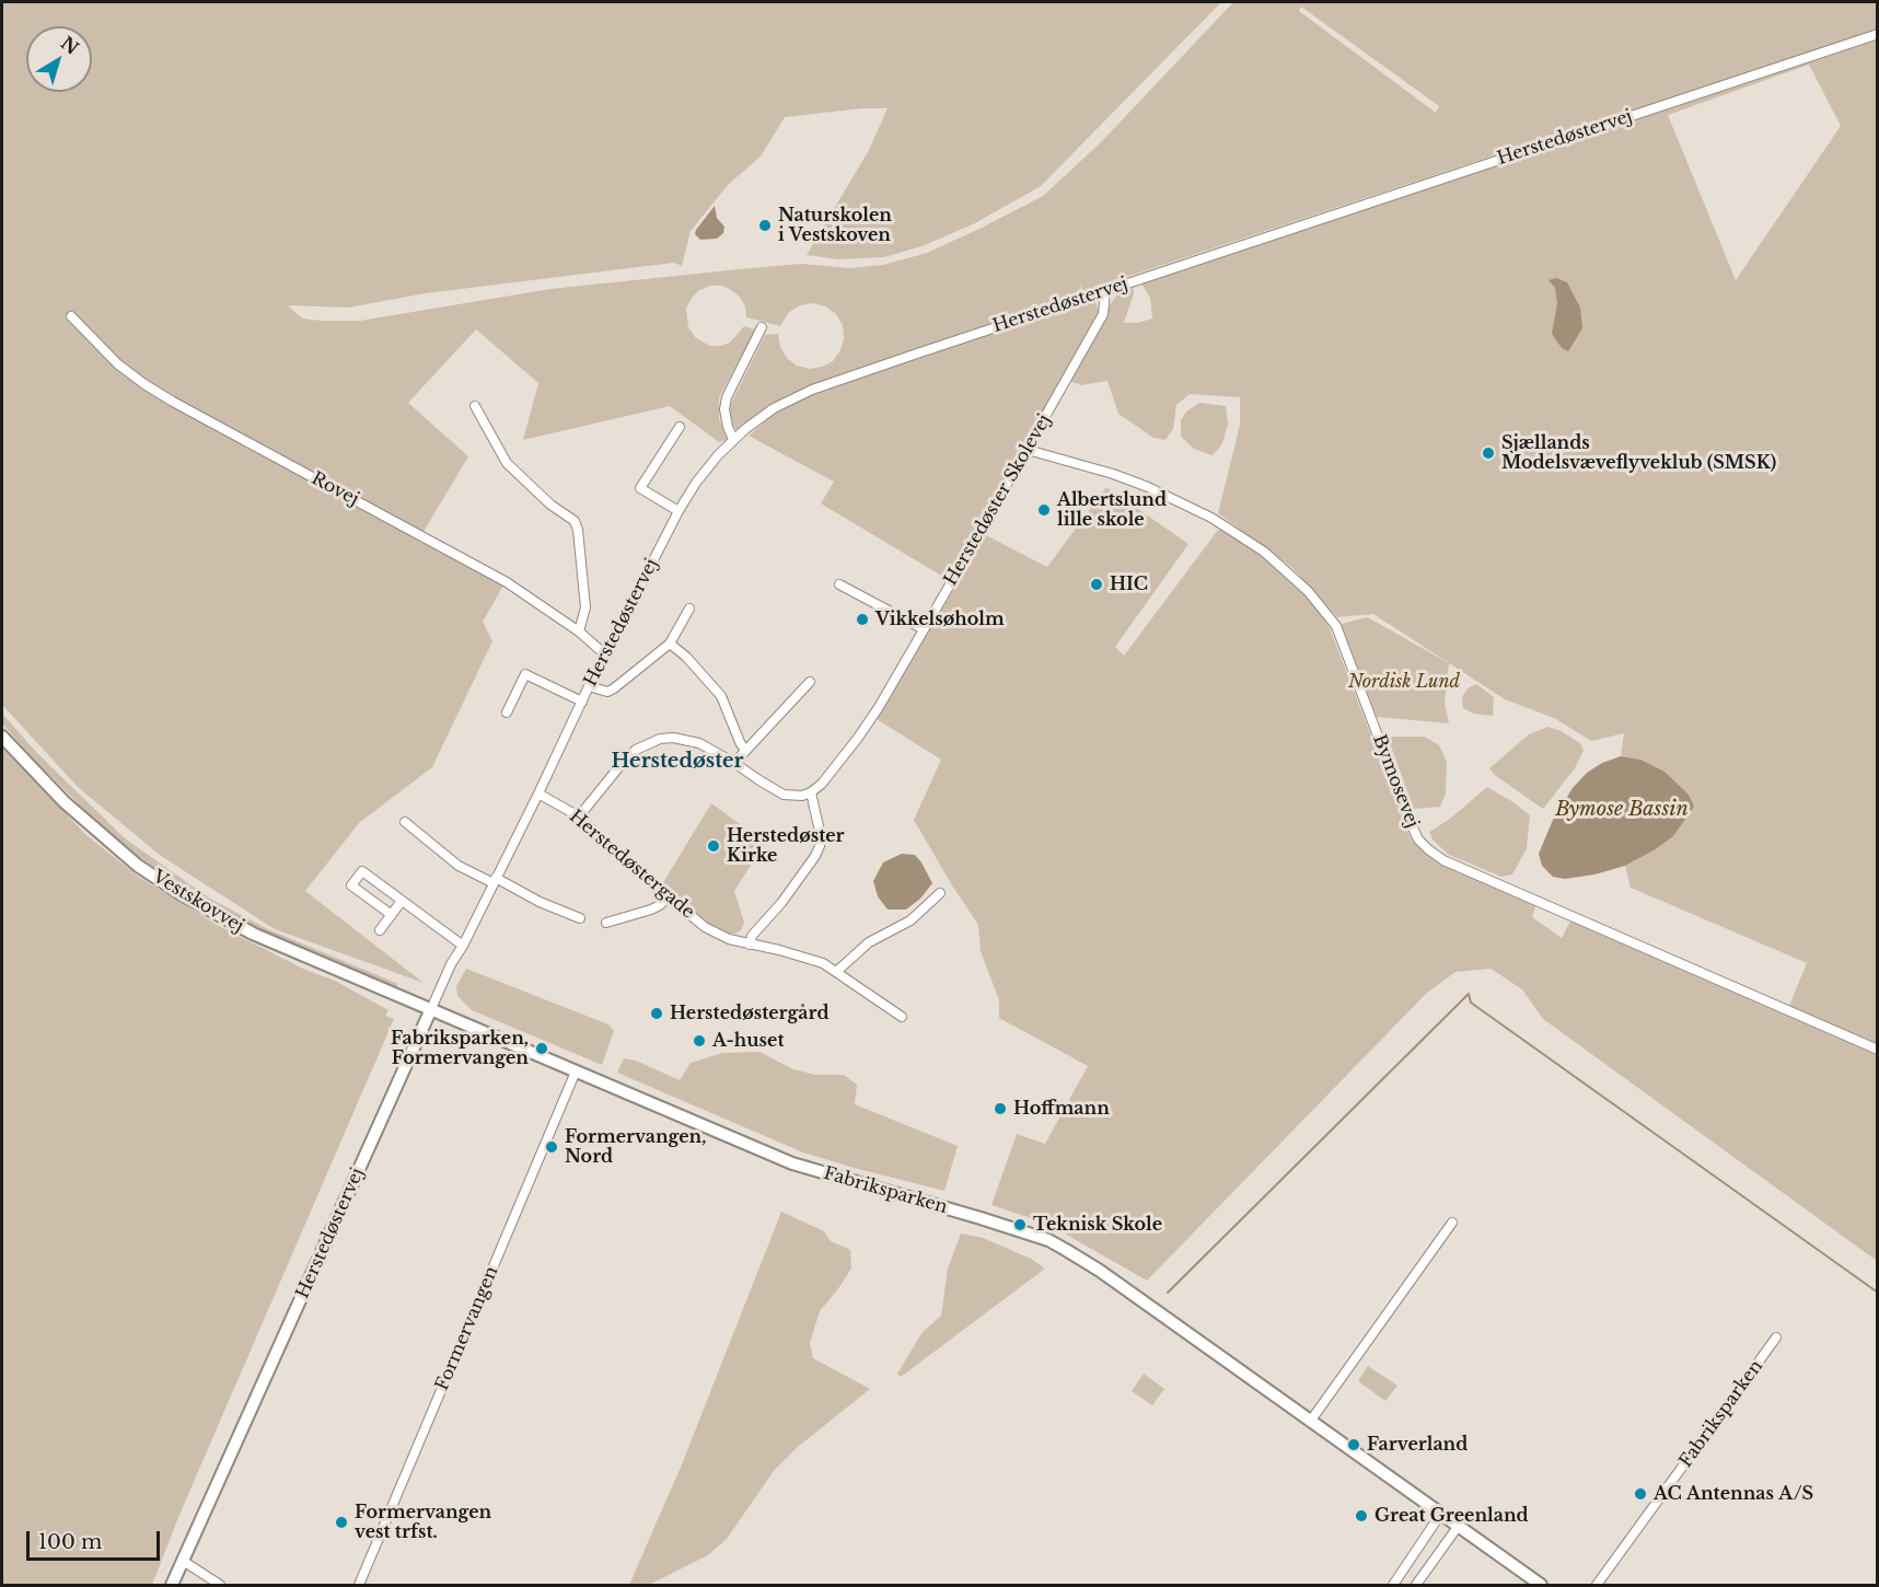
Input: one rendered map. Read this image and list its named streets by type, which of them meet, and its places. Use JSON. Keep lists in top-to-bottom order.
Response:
{
  "streets": {
    "street": [
      "Herstedøstervej",
      "Rovej",
      "Herstedøster Skolevej",
      "Bymosevej",
      "Herstedøstergade",
      "Vestskovvej",
      "Fabriksparken",
      "Formervangen"
    ]
  },
  "crossings": [
    ["Herstedøstervej", "Rovej"],
    ["Herstedøstervej", "Herstedøster Skolevej"],
    ["Herstedøstervej", "Herstedøstergade"],
    ["Herstedøstervej", "Vestskovvej"],
    ["Herstedøstervej", "Fabriksparken"],
    ["Herstedøster Skolevej", "Bymosevej"],
    ["Vestskovvej", "Fabriksparken"],
    ["Fabriksparken", "Formervangen"]
  ],
  "districts": ["Herstedøster"],
  "water": ["Bymose Bassin"],
  "parks": ["Nordisk Lund"],
  "places": [
    "Naturskolen i Vestskoven",
    "Sjællands Modelsvæveflyveklub (SMSK)",
    "Albertslund lille skole",
    "HIC",
    "Vikkelsøholm",
    "Herstedøster Kirke",
    "Herstedøstergård",
    "A-huset",
    "Fabriksparken, Formervangen",
    "Hoffmann",
    "Formervangen, Nord",
    "Teknisk Skole",
    "Farverland",
    "AC Antennas A/S",
    "Great Greenland",
    "Formervangen vest trfst."
  ],
  "scale_bar": "100 m",
  "north": "top right"
}
